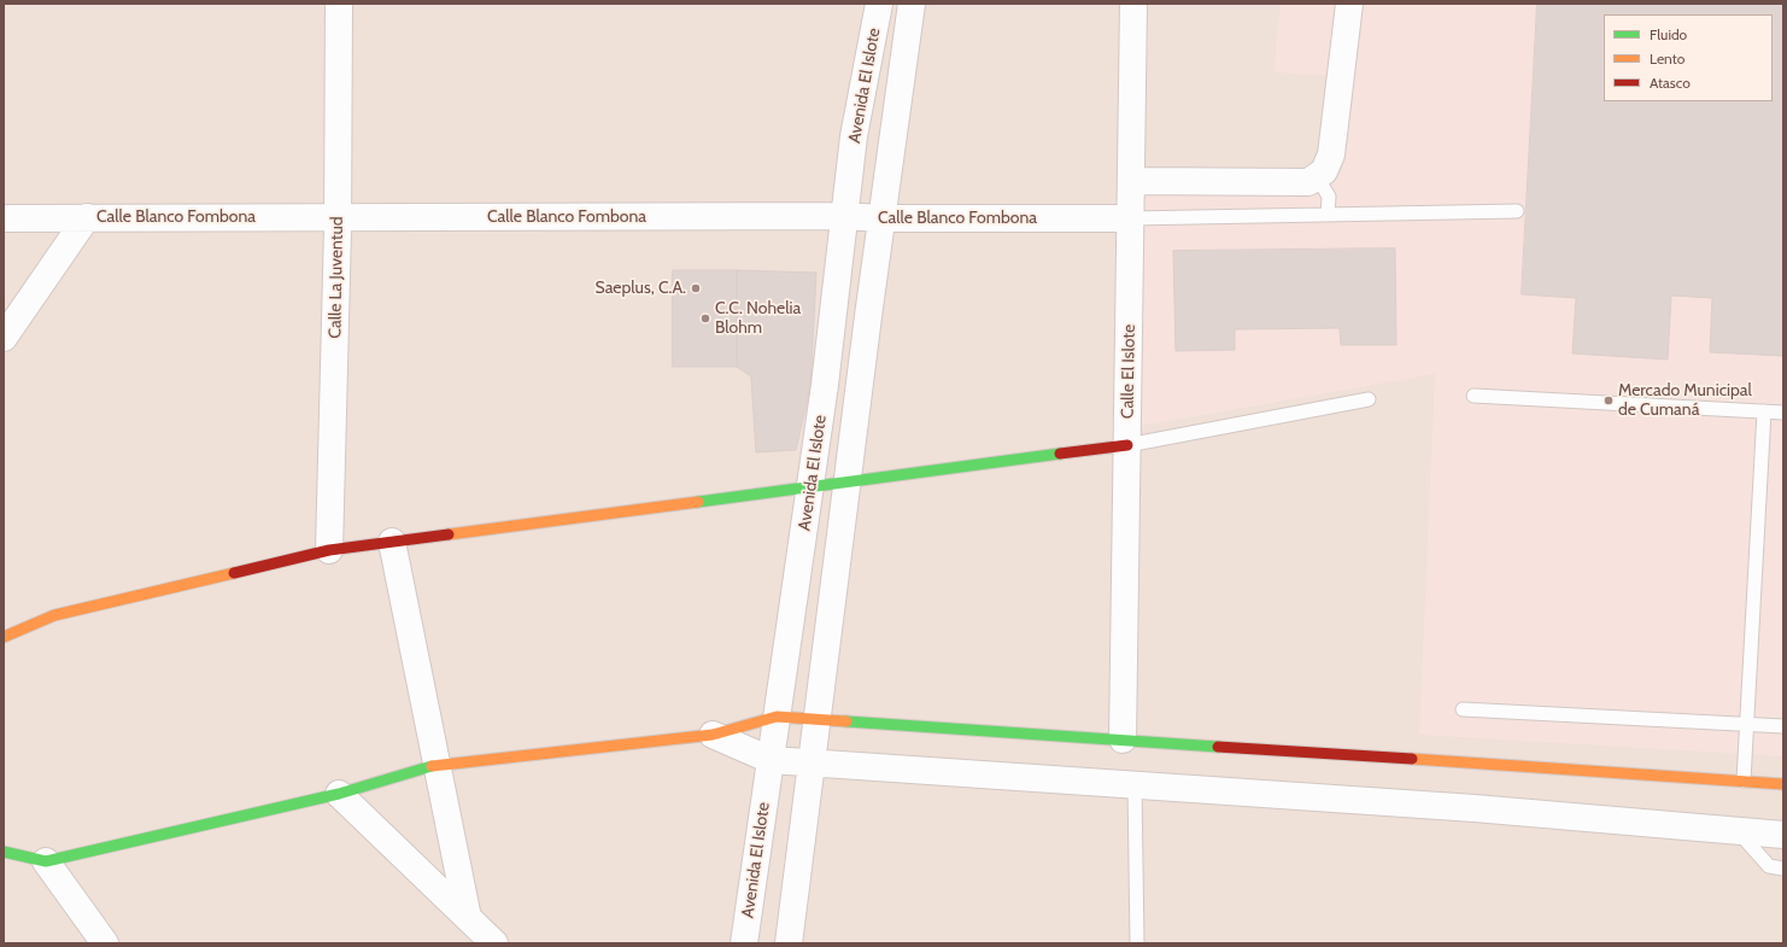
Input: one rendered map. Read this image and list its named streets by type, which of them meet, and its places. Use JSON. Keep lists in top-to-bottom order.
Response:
{
  "streets": {
    "street": [
      "Avenida El Islote",
      "Calle Blanco Fombona",
      "Calle La Juventud",
      "Calle El Islote"
    ]
  },
  "crossings": [
    ["Avenida El Islote", "Calle Blanco Fombona"],
    ["Calle Blanco Fombona", "Calle La Juventud"],
    ["Calle Blanco Fombona", "Calle El Islote"]
  ],
  "places": ["Saeplus, C.A.", "C.C. Nohelia Blohm", "Mercado Municipal de Cumaná"],
  "legend": ["Fluido", "Lento", "Atasco"]
}
